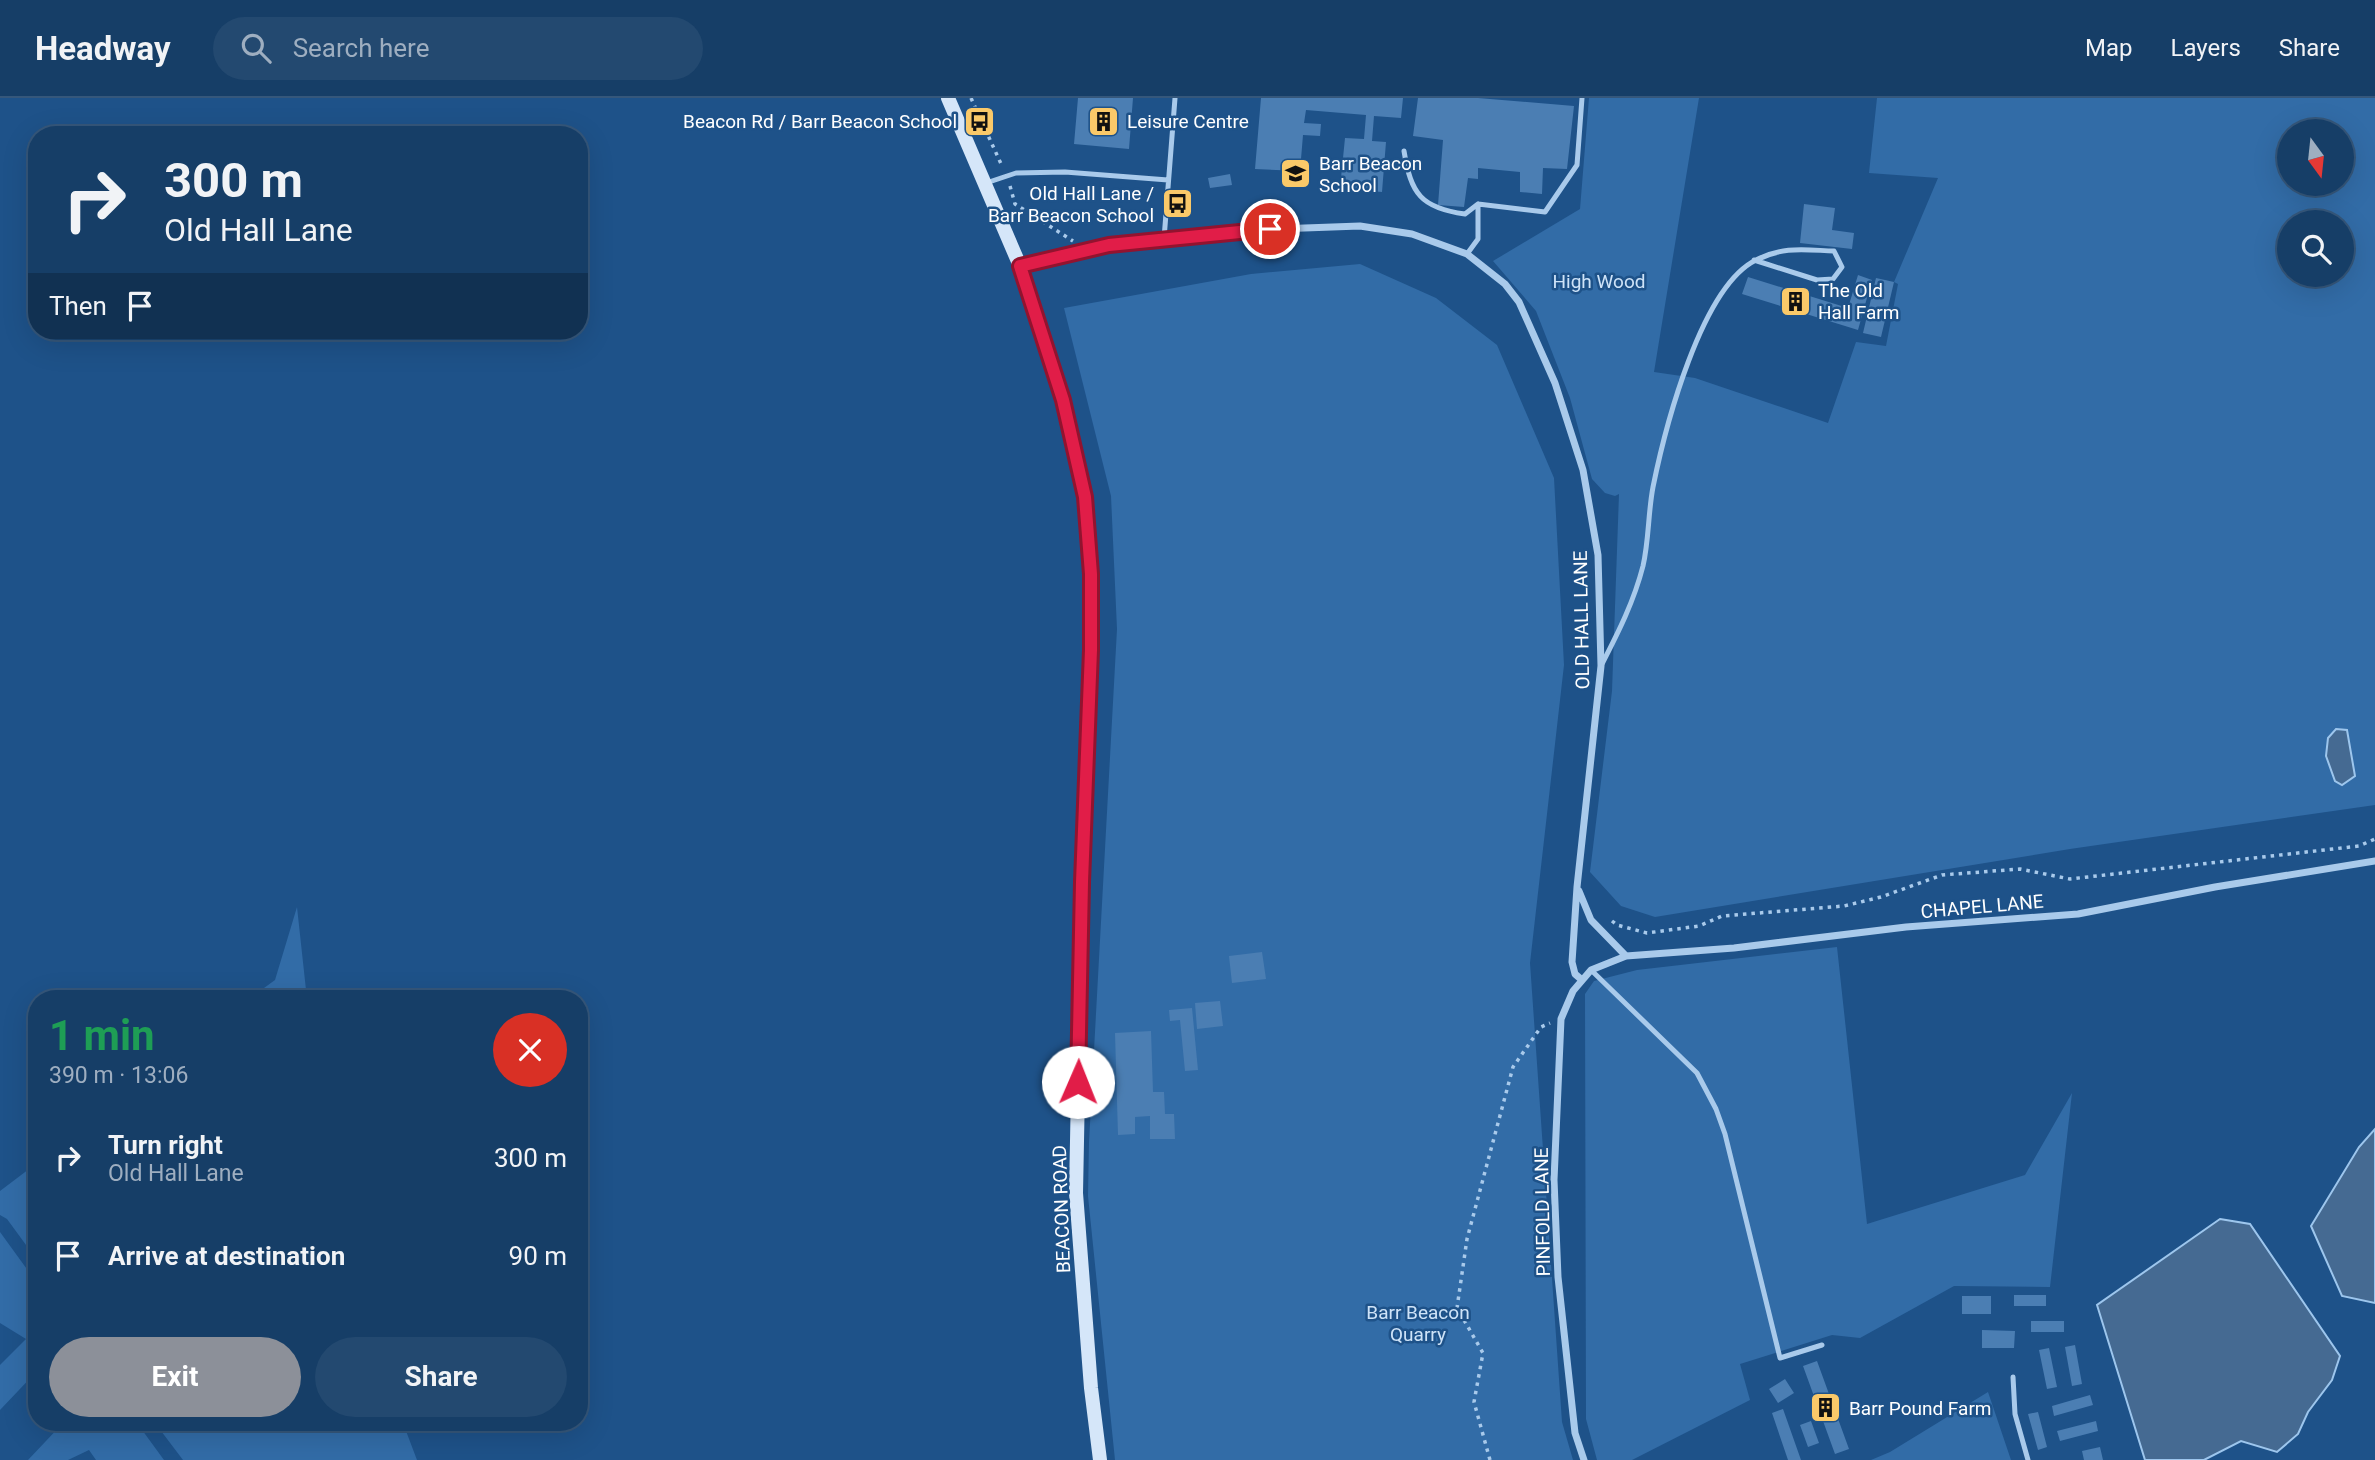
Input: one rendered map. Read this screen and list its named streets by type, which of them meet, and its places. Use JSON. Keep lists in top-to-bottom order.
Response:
{
  "streets": {
    "main road": ["BEACON ROAD"],
    "street": ["OLD HALL LANE", "CHAPEL LANE", "PINFOLD LANE"]
  },
  "crossings": [
    ["OLD HALL LANE", "CHAPEL LANE"],
    ["OLD HALL LANE", "BEACON ROAD"],
    ["OLD HALL LANE", "PINFOLD LANE"],
    ["CHAPEL LANE", "PINFOLD LANE"]
  ],
  "parks": ["High Wood", "Barr Beacon Quarry"],
  "places": {
    "bus stop": ["Beacon Rd / Barr Beacon School", "Old Hall Lane / Barr Beacon School"],
    "building": ["Leisure Centre", "The Old Hall Farm", "Barr Pound Farm"],
    "school or university": ["Barr Beacon School"]
  },
  "north": "bottom",
  "page": {
    "header": "Headway",
    "search": "Search here",
    "nav": ["Map", "Layers", "Share"],
    "turn": ["300 m", "Old Hall Lane"],
    "then": "Then",
    "heading": ["1 min", "390 m · 13:06"],
    "list": [
      {
        "name": "Turn right",
        "note": "Old Hall Lane",
        "value": "300 m"
      },
      {
        "name": "Arrive at destination",
        "value": "90 m"
      }
    ],
    "buttons": ["Exit", "Share"]
  }
}
